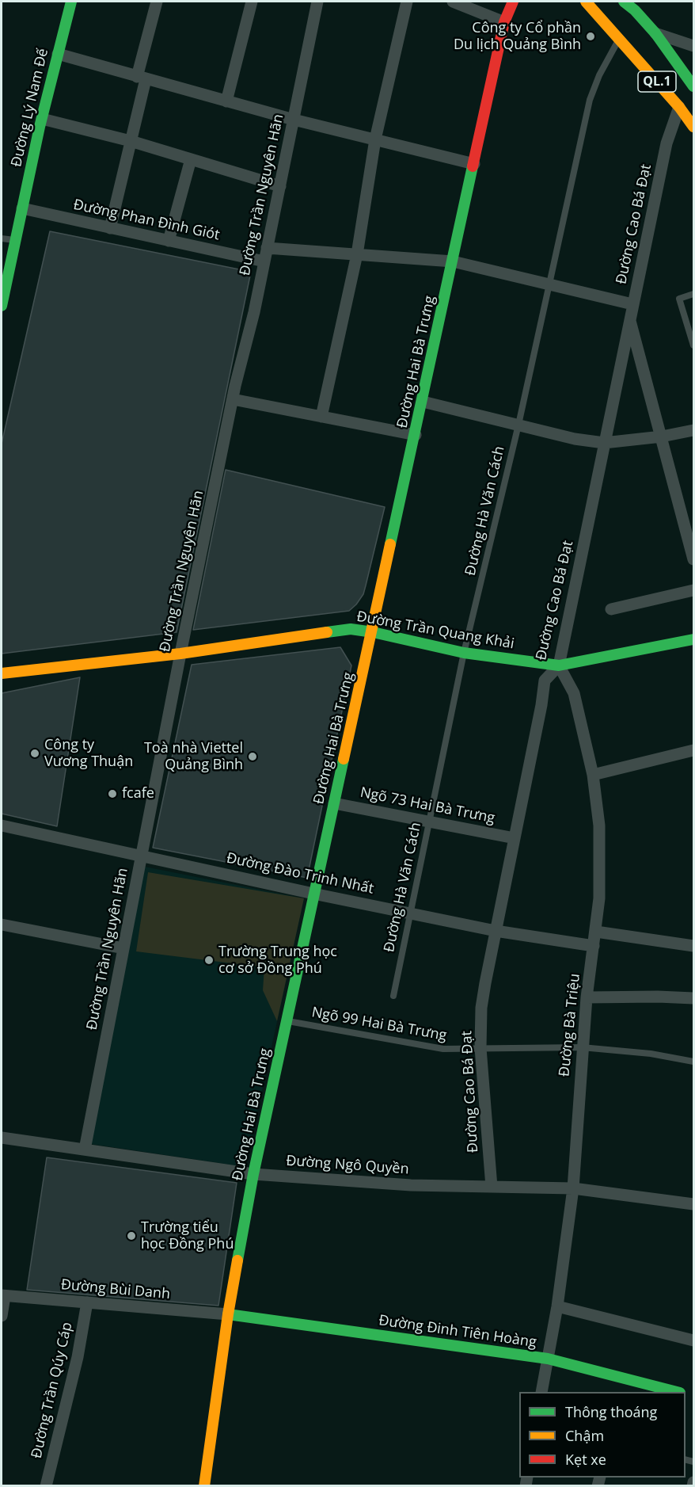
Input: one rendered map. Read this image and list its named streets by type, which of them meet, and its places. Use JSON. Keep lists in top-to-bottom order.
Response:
{
  "streets": {
    "street": [
      "QL.1",
      "Đường Lý Nam Đế",
      "Đường Trần Nguyên Hãn",
      "Đường Phan Đình Giót",
      "Đường Cao Bá Đạt",
      "Đường Hai Bà Trưng",
      "Đường Trần Quang Khải",
      "Ngõ 73 Hai Bà Trưng",
      "Đường Đào Trinh Nhất",
      "Đường Bà Triệu",
      "Đường Ngô Quyền",
      "Đường Bùi Danh",
      "Đường Đinh Tiên Hoàng",
      "Đường Trần Qúy Cáp"
    ],
    "lane": ["Đường Hà Văn Cách", "Ngõ 99 Hai Bà Trưng"]
  },
  "crossings": [
    ["QL.1", "Đường Cao Bá Đạt"],
    ["QL.1", "Đường Hà Văn Cách"],
    ["Đường Lý Nam Đế", "Đường Phan Đình Giót"],
    ["Đường Trần Nguyên Hãn", "Đường Phan Đình Giót"],
    ["Đường Trần Nguyên Hãn", "Đường Trần Quang Khải"],
    ["Đường Trần Nguyên Hãn", "Đường Đào Trinh Nhất"],
    ["Đường Trần Nguyên Hãn", "Đường Ngô Quyền"],
    ["Đường Cao Bá Đạt", "Đường Trần Quang Khải"],
    ["Đường Cao Bá Đạt", "Ngõ 73 Hai Bà Trưng"],
    ["Đường Cao Bá Đạt", "Đường Đào Trinh Nhất"],
    ["Đường Cao Bá Đạt", "Ngõ 99 Hai Bà Trưng"],
    ["Đường Cao Bá Đạt", "Đường Bà Triệu"],
    ["Đường Cao Bá Đạt", "Đường Ngô Quyền"],
    ["Đường Hai Bà Trưng", "Đường Trần Quang Khải"],
    ["Đường Hai Bà Trưng", "Ngõ 73 Hai Bà Trưng"],
    ["Đường Hai Bà Trưng", "Đường Đào Trinh Nhất"],
    ["Đường Hai Bà Trưng", "Ngõ 99 Hai Bà Trưng"],
    ["Đường Hai Bà Trưng", "Đường Ngô Quyền"],
    ["Đường Hai Bà Trưng", "Đường Bùi Danh"],
    ["Đường Hai Bà Trưng", "Đường Đinh Tiên Hoàng"],
    ["Đường Hà Văn Cách", "Đường Trần Quang Khải"],
    ["Đường Hà Văn Cách", "Ngõ 73 Hai Bà Trưng"],
    ["Đường Hà Văn Cách", "Đường Đào Trinh Nhất"],
    ["Đường Trần Quang Khải", "Đường Bà Triệu"],
    ["Đường Đào Trinh Nhất", "Đường Bà Triệu"],
    ["Ngõ 99 Hai Bà Trưng", "Đường Bà Triệu"],
    ["Đường Bà Triệu", "Đường Ngô Quyền"],
    ["Đường Bà Triệu", "Đường Đinh Tiên Hoàng"],
    ["Đường Bùi Danh", "Đường Đinh Tiên Hoàng"],
    ["Đường Bùi Danh", "Đường Trần Qúy Cáp"]
  ],
  "places": [
    "Công ty Cổ phần Du lịch Quảng Bình",
    "Công ty Vương Thuận",
    "Toà nhà Viettel Quảng Bình",
    "fcafe",
    "Trường Trung học cơ sở Đồng Phú",
    "Trường tiểu học Đồng Phú"
  ],
  "legend": ["Thông thoáng", "Chậm", "Kẹt xe"]
}
